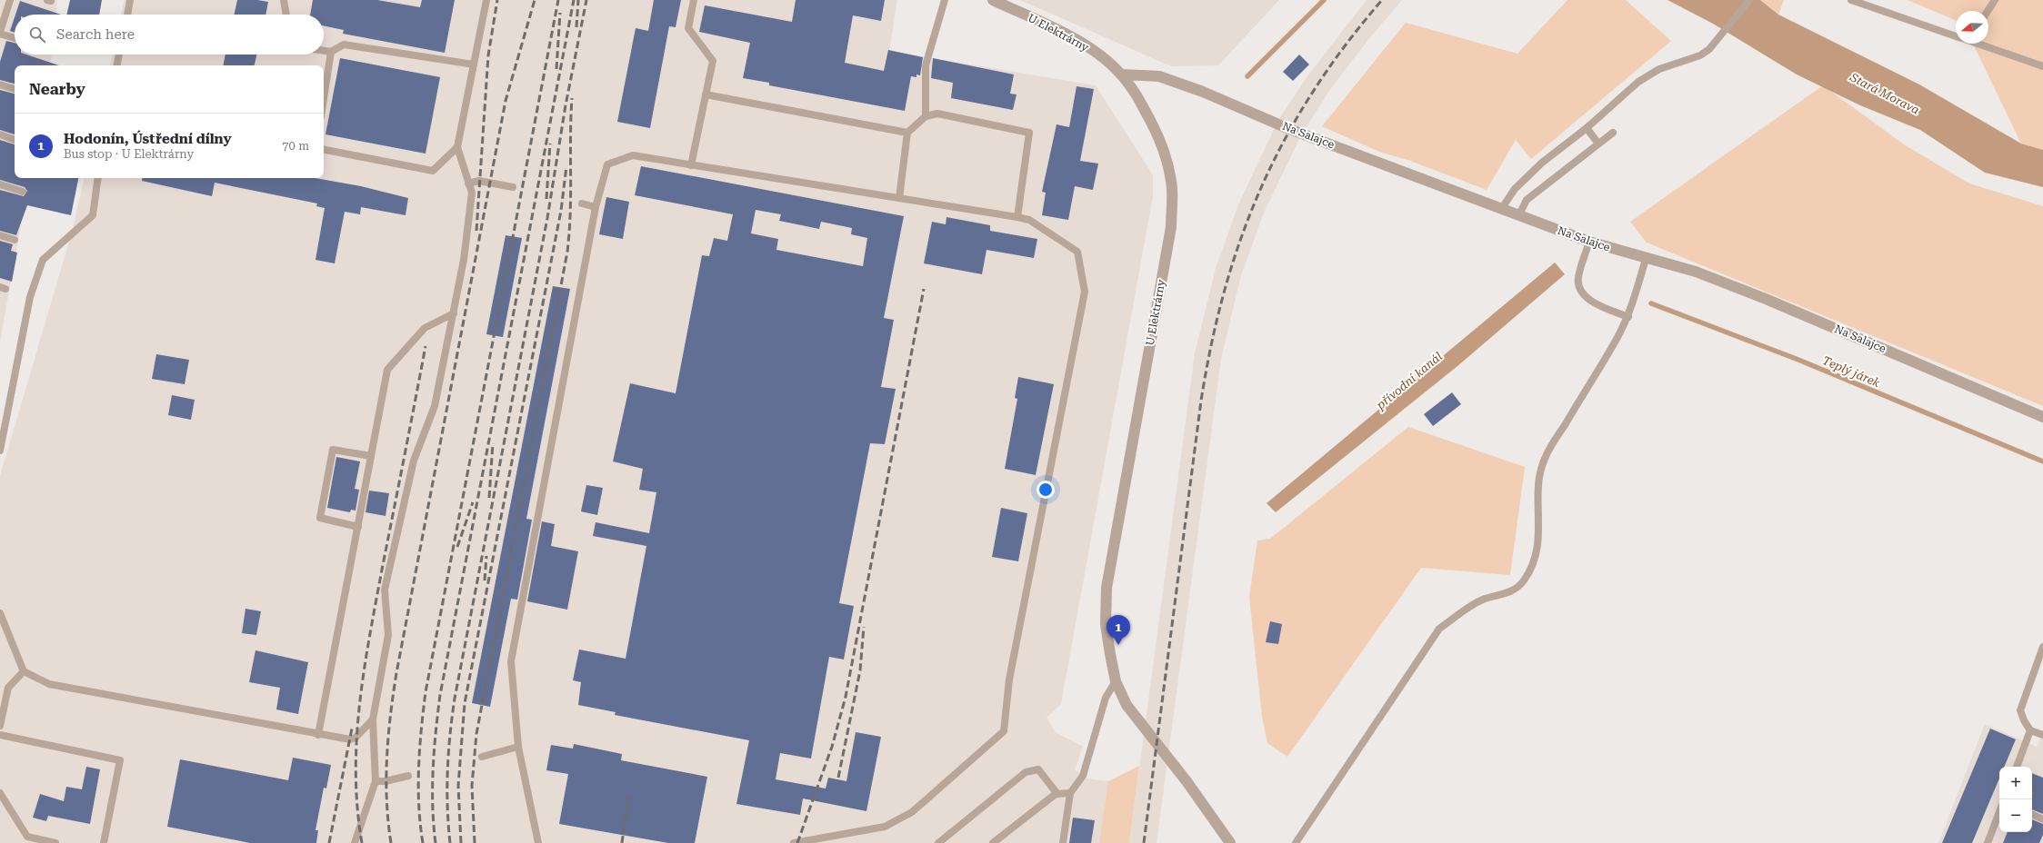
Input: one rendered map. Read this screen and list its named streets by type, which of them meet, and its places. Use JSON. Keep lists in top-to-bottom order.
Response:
{
  "streets": {
    "street": ["U Elektrárny", "Na Salajce"]
  },
  "crossings": [
    ["U Elektrárny", "Na Salajce"]
  ],
  "water": ["Stará Morava", "Teplý járek", "přívodní kanál"],
  "north": "left",
  "page": {
    "search": "Search here",
    "heading": "Nearby",
    "list": [
      {
        "mark": "1",
        "name": "Hodonín, Ústřední dílny",
        "note": "Bus stop · U Elektrárny",
        "value": "70 m"
      }
    ],
    "pins": "1",
    "map_buttons": ["+", "−"]
  }
}
